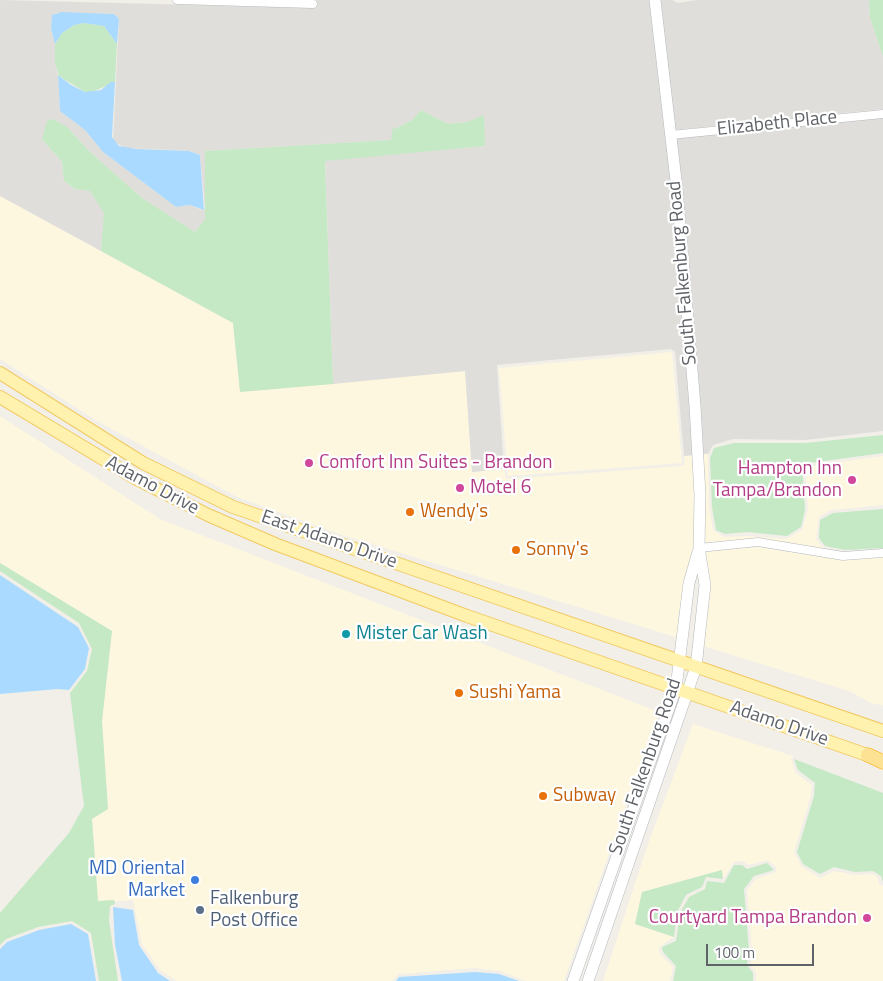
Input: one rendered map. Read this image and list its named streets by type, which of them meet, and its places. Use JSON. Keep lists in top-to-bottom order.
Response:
{
  "streets": {
    "main road": ["Adamo Drive", "East Adamo Drive"],
    "street": ["Elizabeth Place", "South Falkenburg Road"]
  },
  "crossings": [
    ["Elizabeth Place", "South Falkenburg Road"],
    ["South Falkenburg Road", "Adamo Drive"],
    ["South Falkenburg Road", "East Adamo Drive"],
    ["Adamo Drive", "East Adamo Drive"]
  ],
  "places": [
    "Comfort Inn Suites - Brandon",
    "Hampton Inn Tampa/Brandon",
    "Motel 6",
    "Wendy's",
    "Sonny's",
    "Mister Car Wash",
    "Sushi Yama",
    "Subway",
    "MD Oriental Market",
    "Falkenburg Post Office",
    "Courtyard Tampa Brandon"
  ],
  "scale_bar": "100 m"
}
